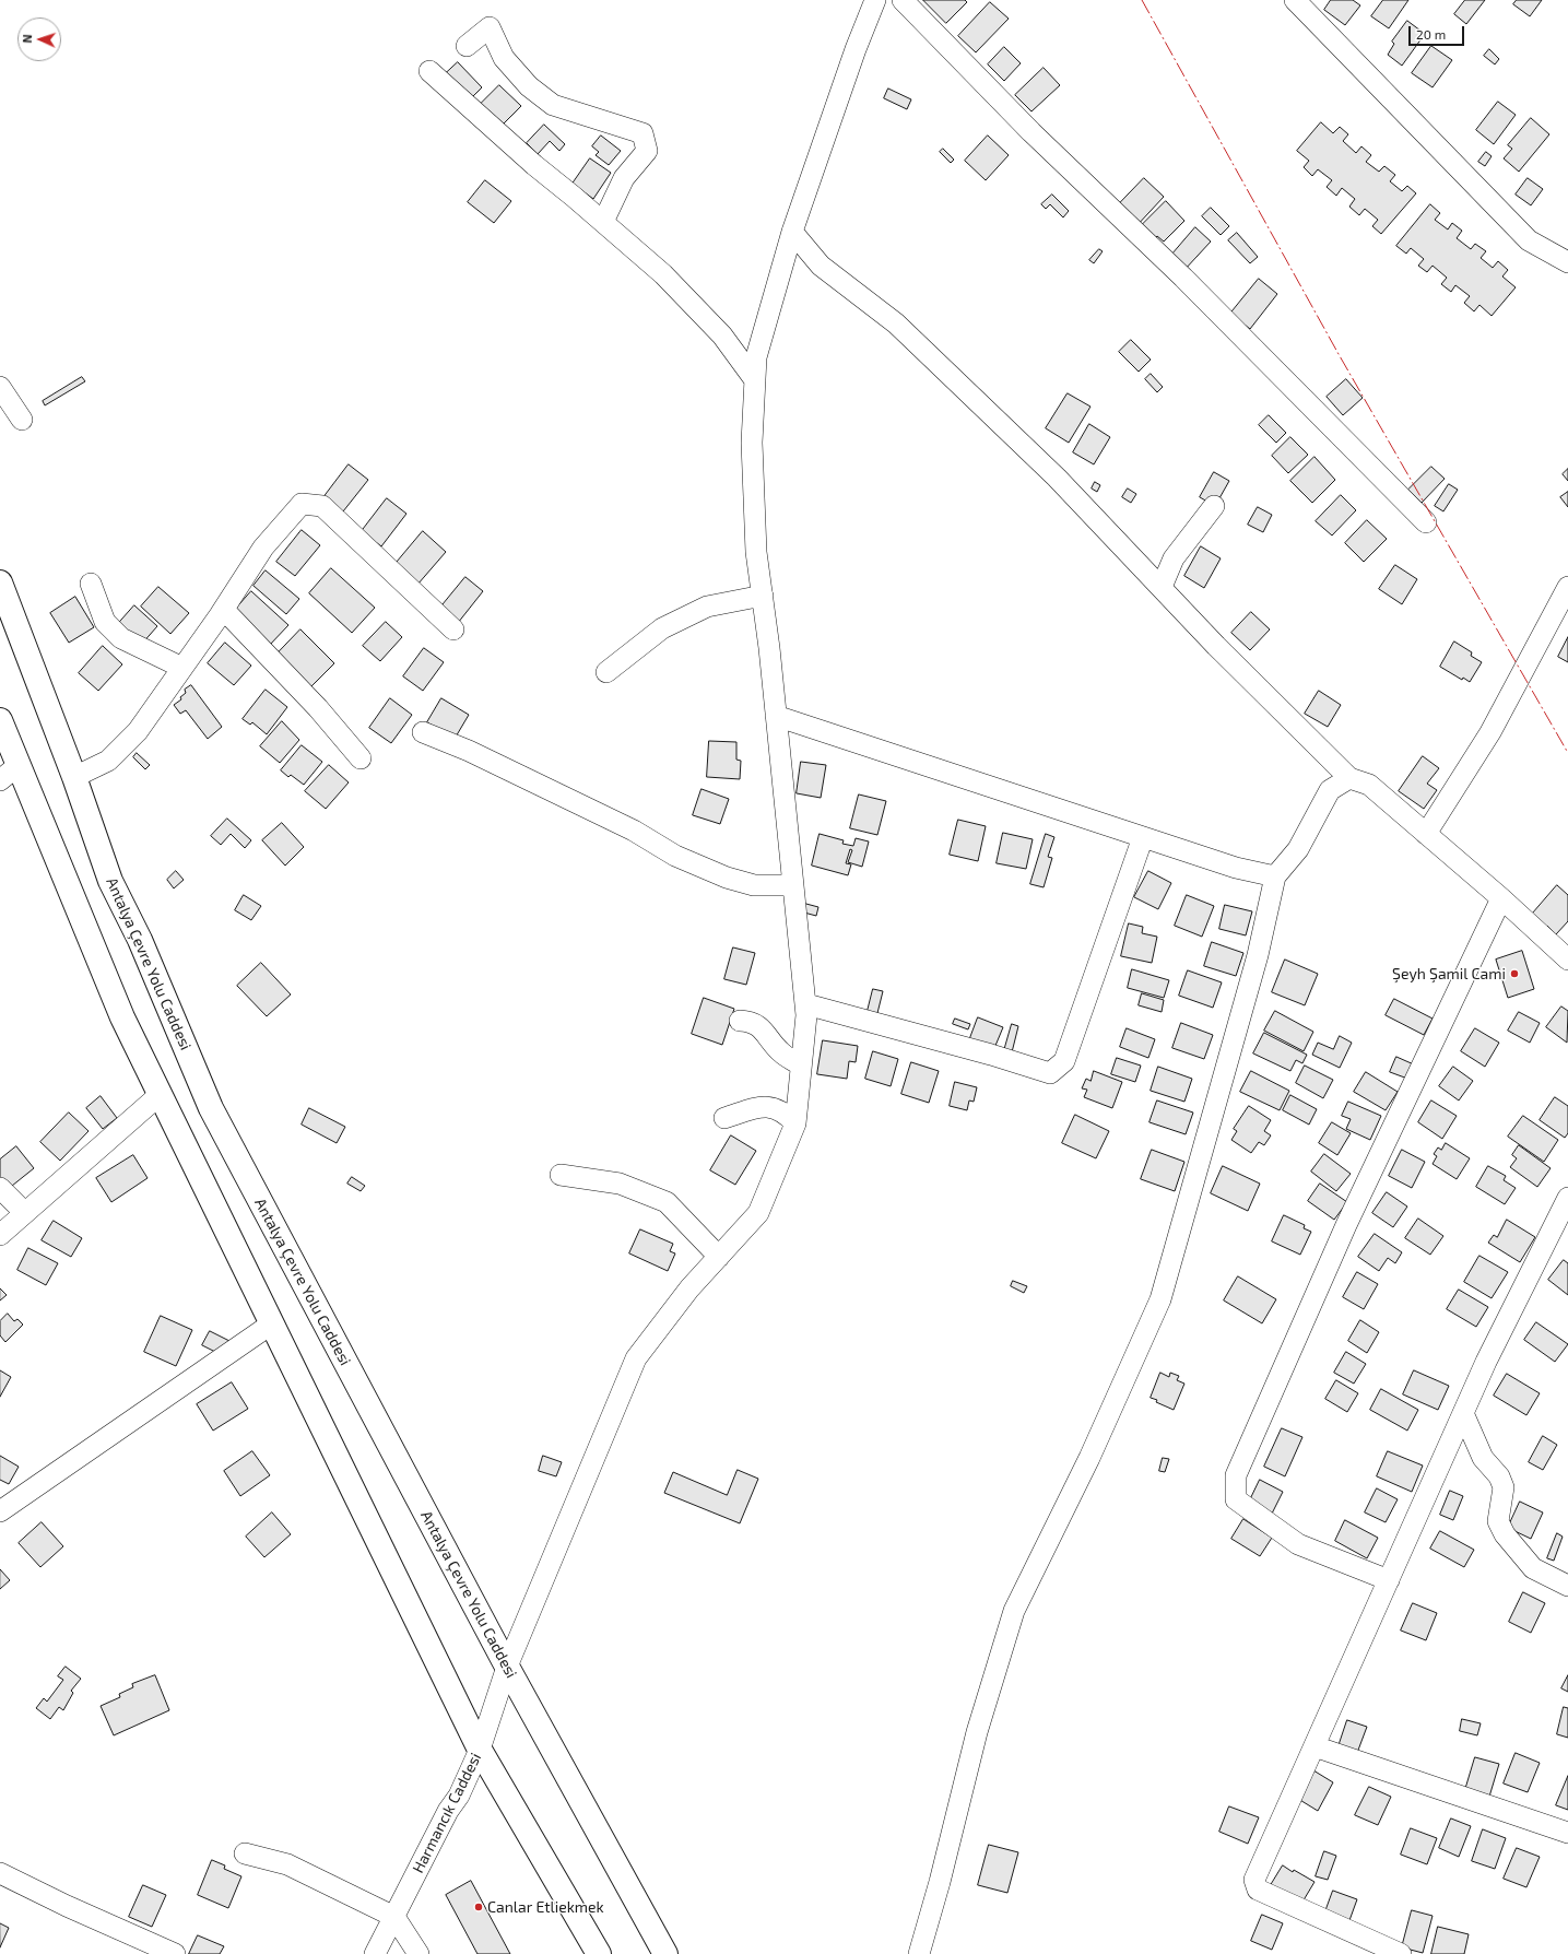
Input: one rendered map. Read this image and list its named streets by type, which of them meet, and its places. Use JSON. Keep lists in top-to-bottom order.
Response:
{
  "streets": {
    "highway": ["Antalya Çevre Yolu Caddesi"],
    "street": ["Harmancık Caddesi"]
  },
  "crossings": [
    ["Antalya Çevre Yolu Caddesi", "Harmancık Caddesi"]
  ],
  "places": ["Şeyh Şamil Cami", "Canlar Etliekmek"],
  "scale_bar": "20 m",
  "north": "left"
}
